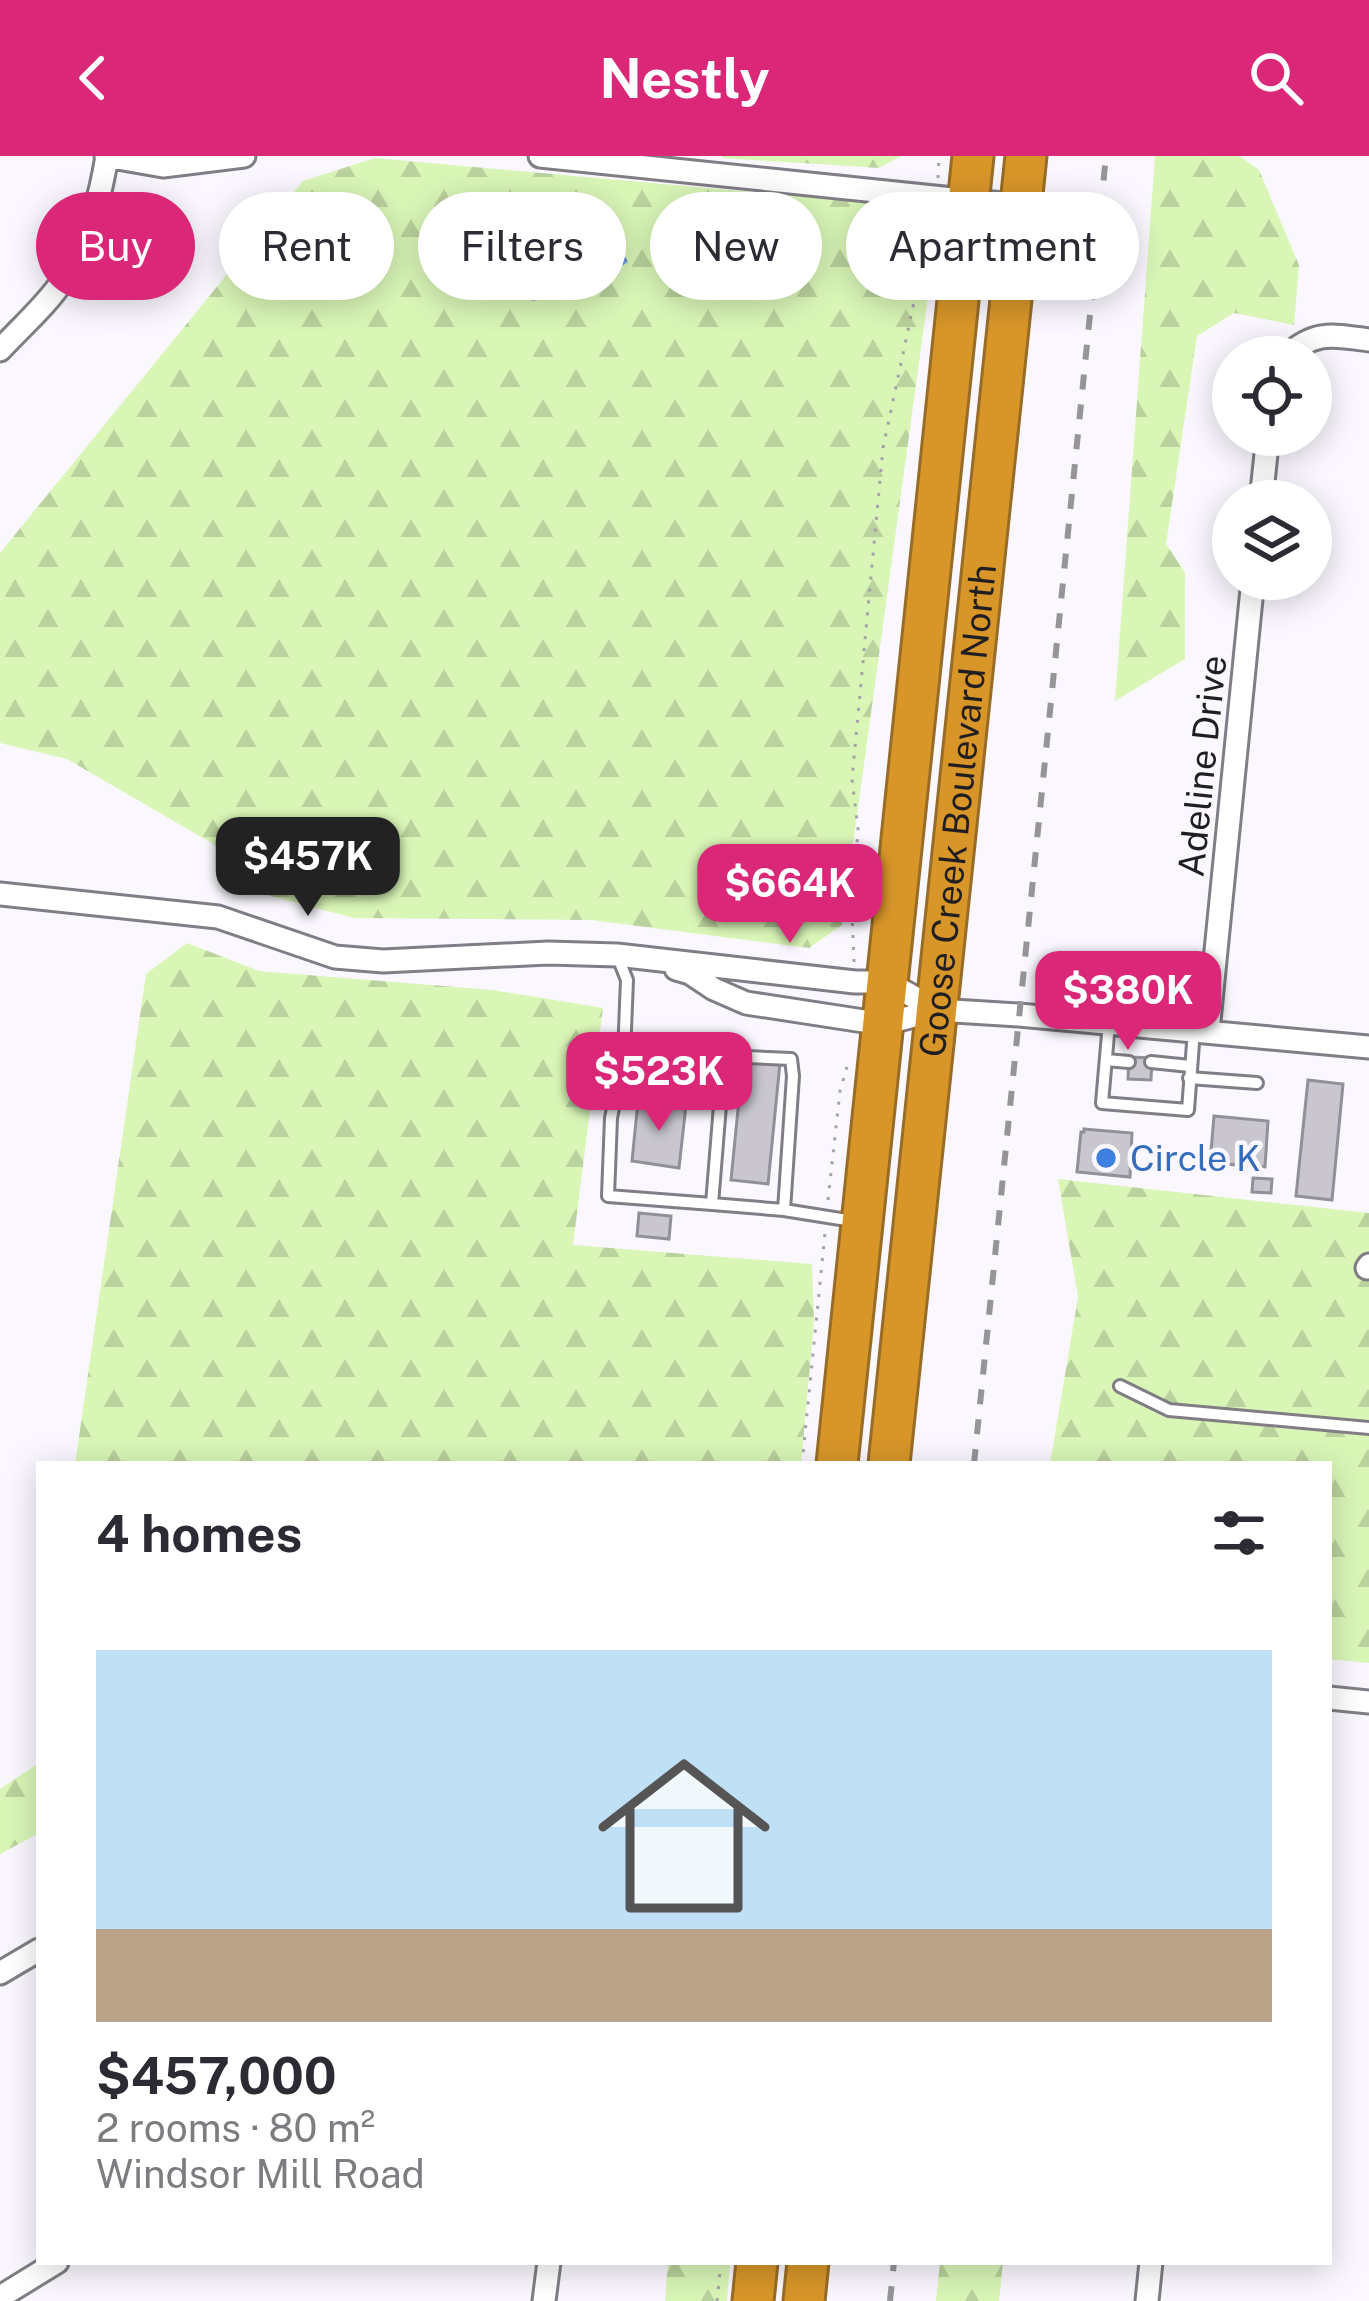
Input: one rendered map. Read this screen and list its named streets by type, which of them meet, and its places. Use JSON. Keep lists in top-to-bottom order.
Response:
{
  "streets": {
    "highway": ["Goose Creek Boulevard North"],
    "street": ["Adeline Drive"]
  },
  "places": ["Circle K"],
  "page": {
    "header": "Nestly",
    "chip": [
      "Buy",
      "Rent",
      "Filters",
      "New",
      "Apartment"
    ],
    "price": [
      "$457K",
      "$664K",
      "$380K",
      "$523K"
    ],
    "heading": "4 homes",
    "list": [
      {
        "name": "$457,000",
        "note": "2 rooms · 80 m² · Windsor Mill Road"
      }
    ]
  }
}
